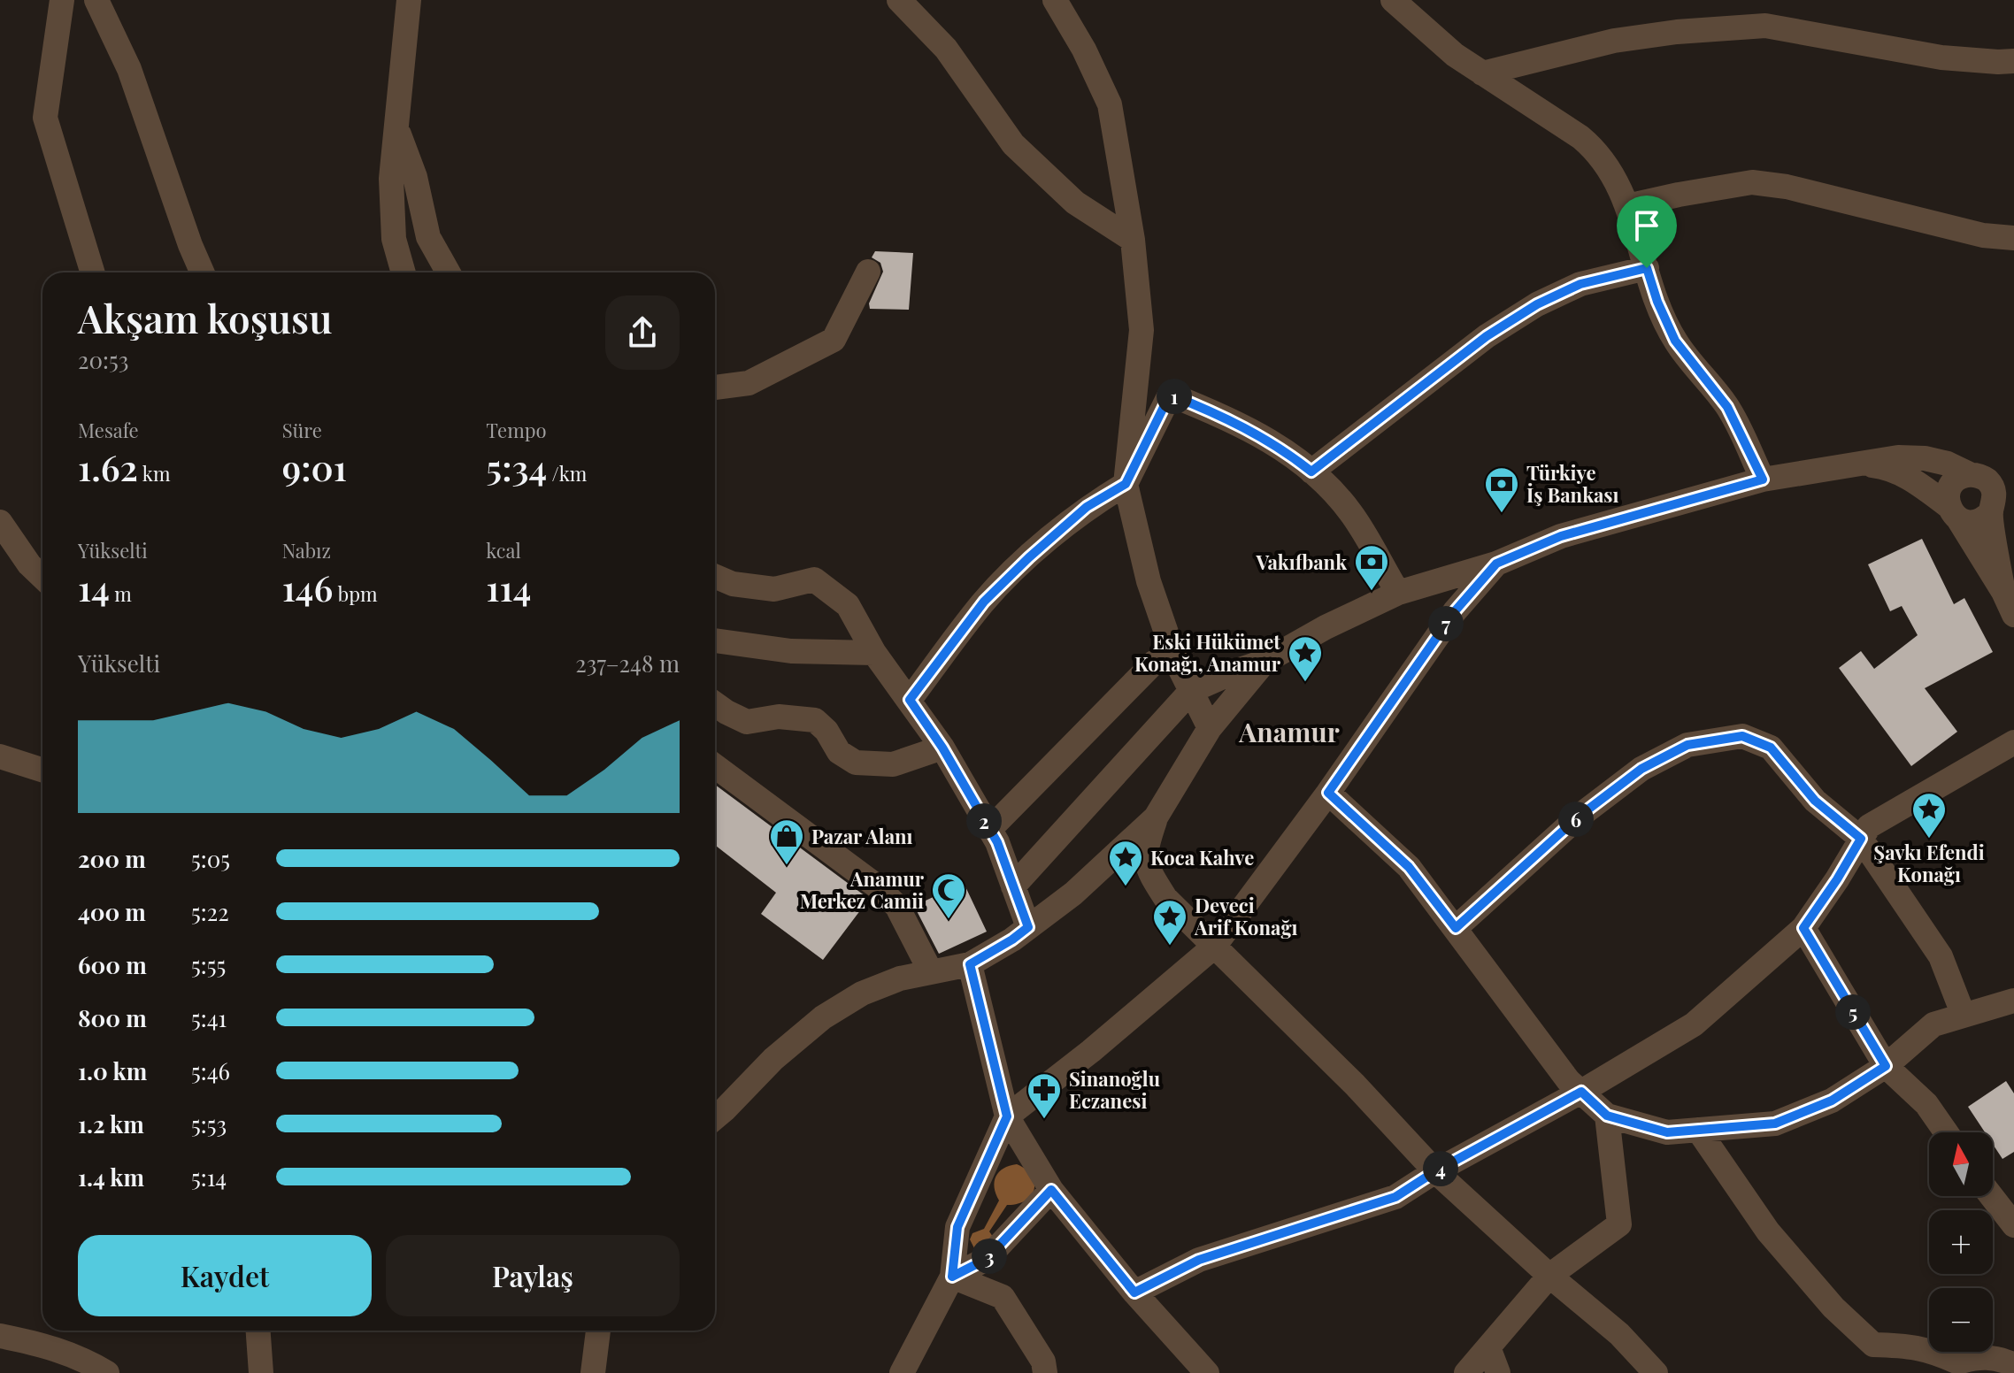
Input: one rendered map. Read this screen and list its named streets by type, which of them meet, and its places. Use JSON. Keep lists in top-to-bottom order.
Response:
{
  "districts": ["Anamur"],
  "places": {
    "bank": ["Türkiye İş Bankası", "Vakıfbank"],
    "place": [
      "Eski Hükümet Konağı, Anamur",
      "Şavkı Efendi Konağı",
      "Koca Kahve",
      "Deveci Arif Konağı"
    ],
    "shop": ["Pazar Alanı"],
    "mosque": ["Anamur Merkez Camii"],
    "pharmacy": ["Sinanoğlu Eczanesi"]
  },
  "north": "top",
  "page": {
    "heading": ["Akşam koşusu", "20:53"],
    "pins": [
      "1",
      "7",
      "6",
      "2",
      "5",
      "4",
      "3"
    ],
    "stats": [
      ["Mesafe", "1.62 km"],
      ["Süre", "9:01"],
      ["Tempo", "5:34 /km"],
      ["Yükselti", "14 m"],
      ["Nabız", "146 bpm"],
      ["kcal", "114"]
    ],
    "chart": ["Yükselti", "237–248 m"],
    "list": [
      {
        "name": "200 m",
        "note": "5:05"
      },
      {
        "name": "400 m",
        "note": "5:22"
      },
      {
        "name": "600 m",
        "note": "5:55"
      },
      {
        "name": "800 m",
        "note": "5:41"
      },
      {
        "name": "1.0 km",
        "note": "5:46"
      },
      {
        "name": "1.2 km",
        "note": "5:53"
      },
      {
        "name": "1.4 km",
        "note": "5:14"
      }
    ],
    "map_buttons": ["+", "−"],
    "buttons": ["Kaydet", "Paylaş"]
  }
}
